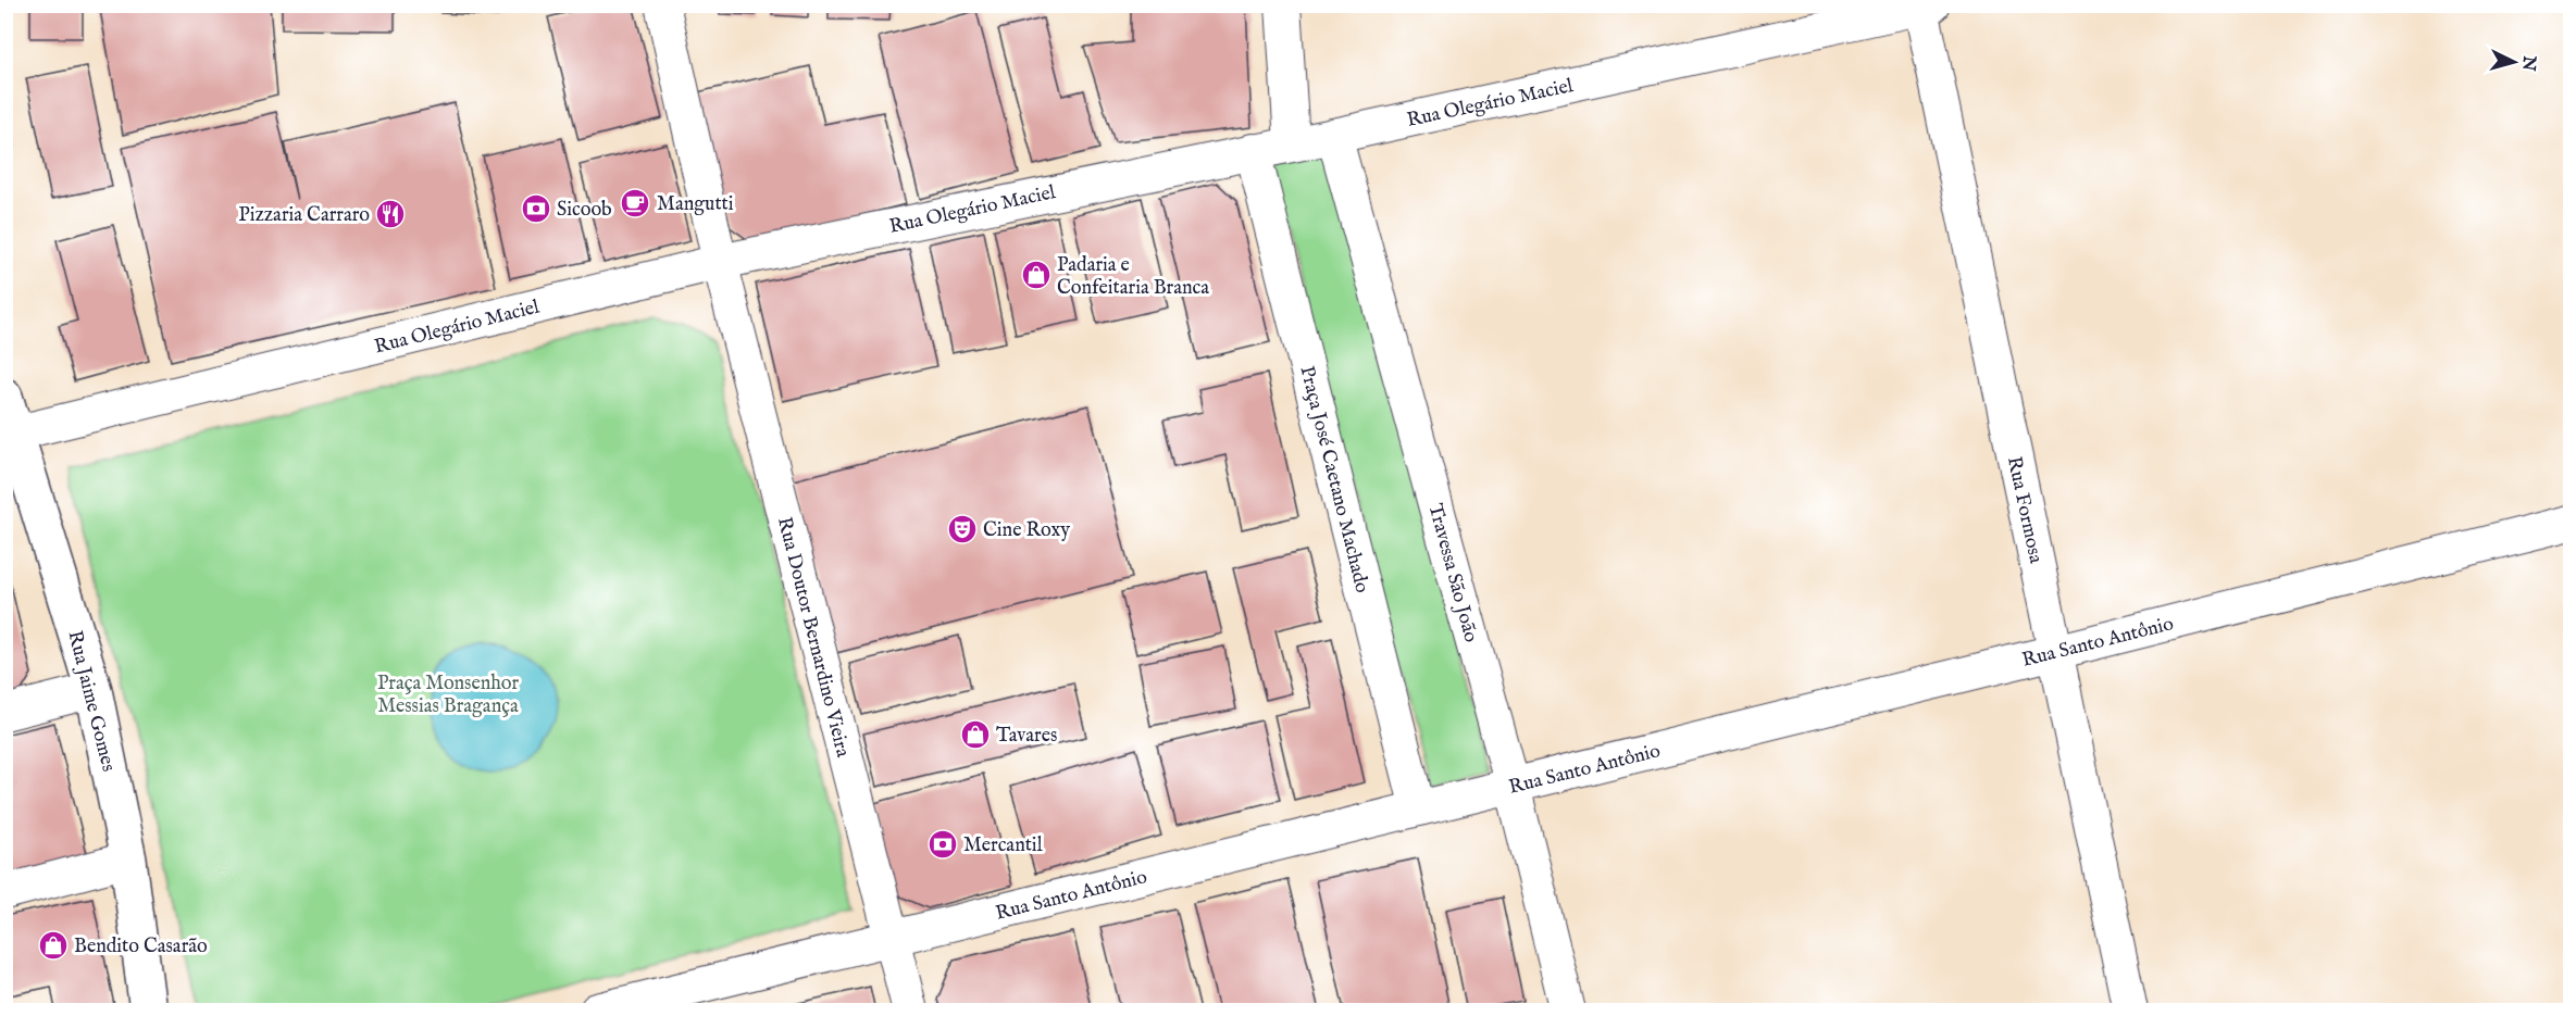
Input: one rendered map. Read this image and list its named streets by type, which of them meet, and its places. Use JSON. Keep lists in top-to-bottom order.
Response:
{
  "streets": {
    "street": [
      "Rua Olegário Maciel",
      "Praça José Caetano Machado",
      "Rua Formosa",
      "Travessa São João",
      "Rua Doutor Bernardino Vieira",
      "Rua Santo Antônio",
      "Rua Jaime Gomes"
    ]
  },
  "crossings": [
    ["Rua Olegário Maciel", "Praça José Caetano Machado"],
    ["Rua Olegário Maciel", "Rua Formosa"],
    ["Rua Olegário Maciel", "Travessa São João"],
    ["Rua Olegário Maciel", "Rua Doutor Bernardino Vieira"],
    ["Rua Olegário Maciel", "Rua Jaime Gomes"],
    ["Praça José Caetano Machado", "Rua Santo Antônio"],
    ["Rua Formosa", "Rua Santo Antônio"],
    ["Travessa São João", "Rua Santo Antônio"],
    ["Rua Doutor Bernardino Vieira", "Rua Santo Antônio"]
  ],
  "parks": ["Praça Monsenhor Messias Bragança"],
  "places": {
    "cafe": ["Mangutti"],
    "bank": ["Sicoob", "Mercantil"],
    "restaurant": ["Pizzaria Carraro"],
    "shop": ["Padaria e Confeitaria Branca", "Tavares", "Bendito Casarão"],
    "theatre": ["Cine Roxy"]
  },
  "north": "right"
}
